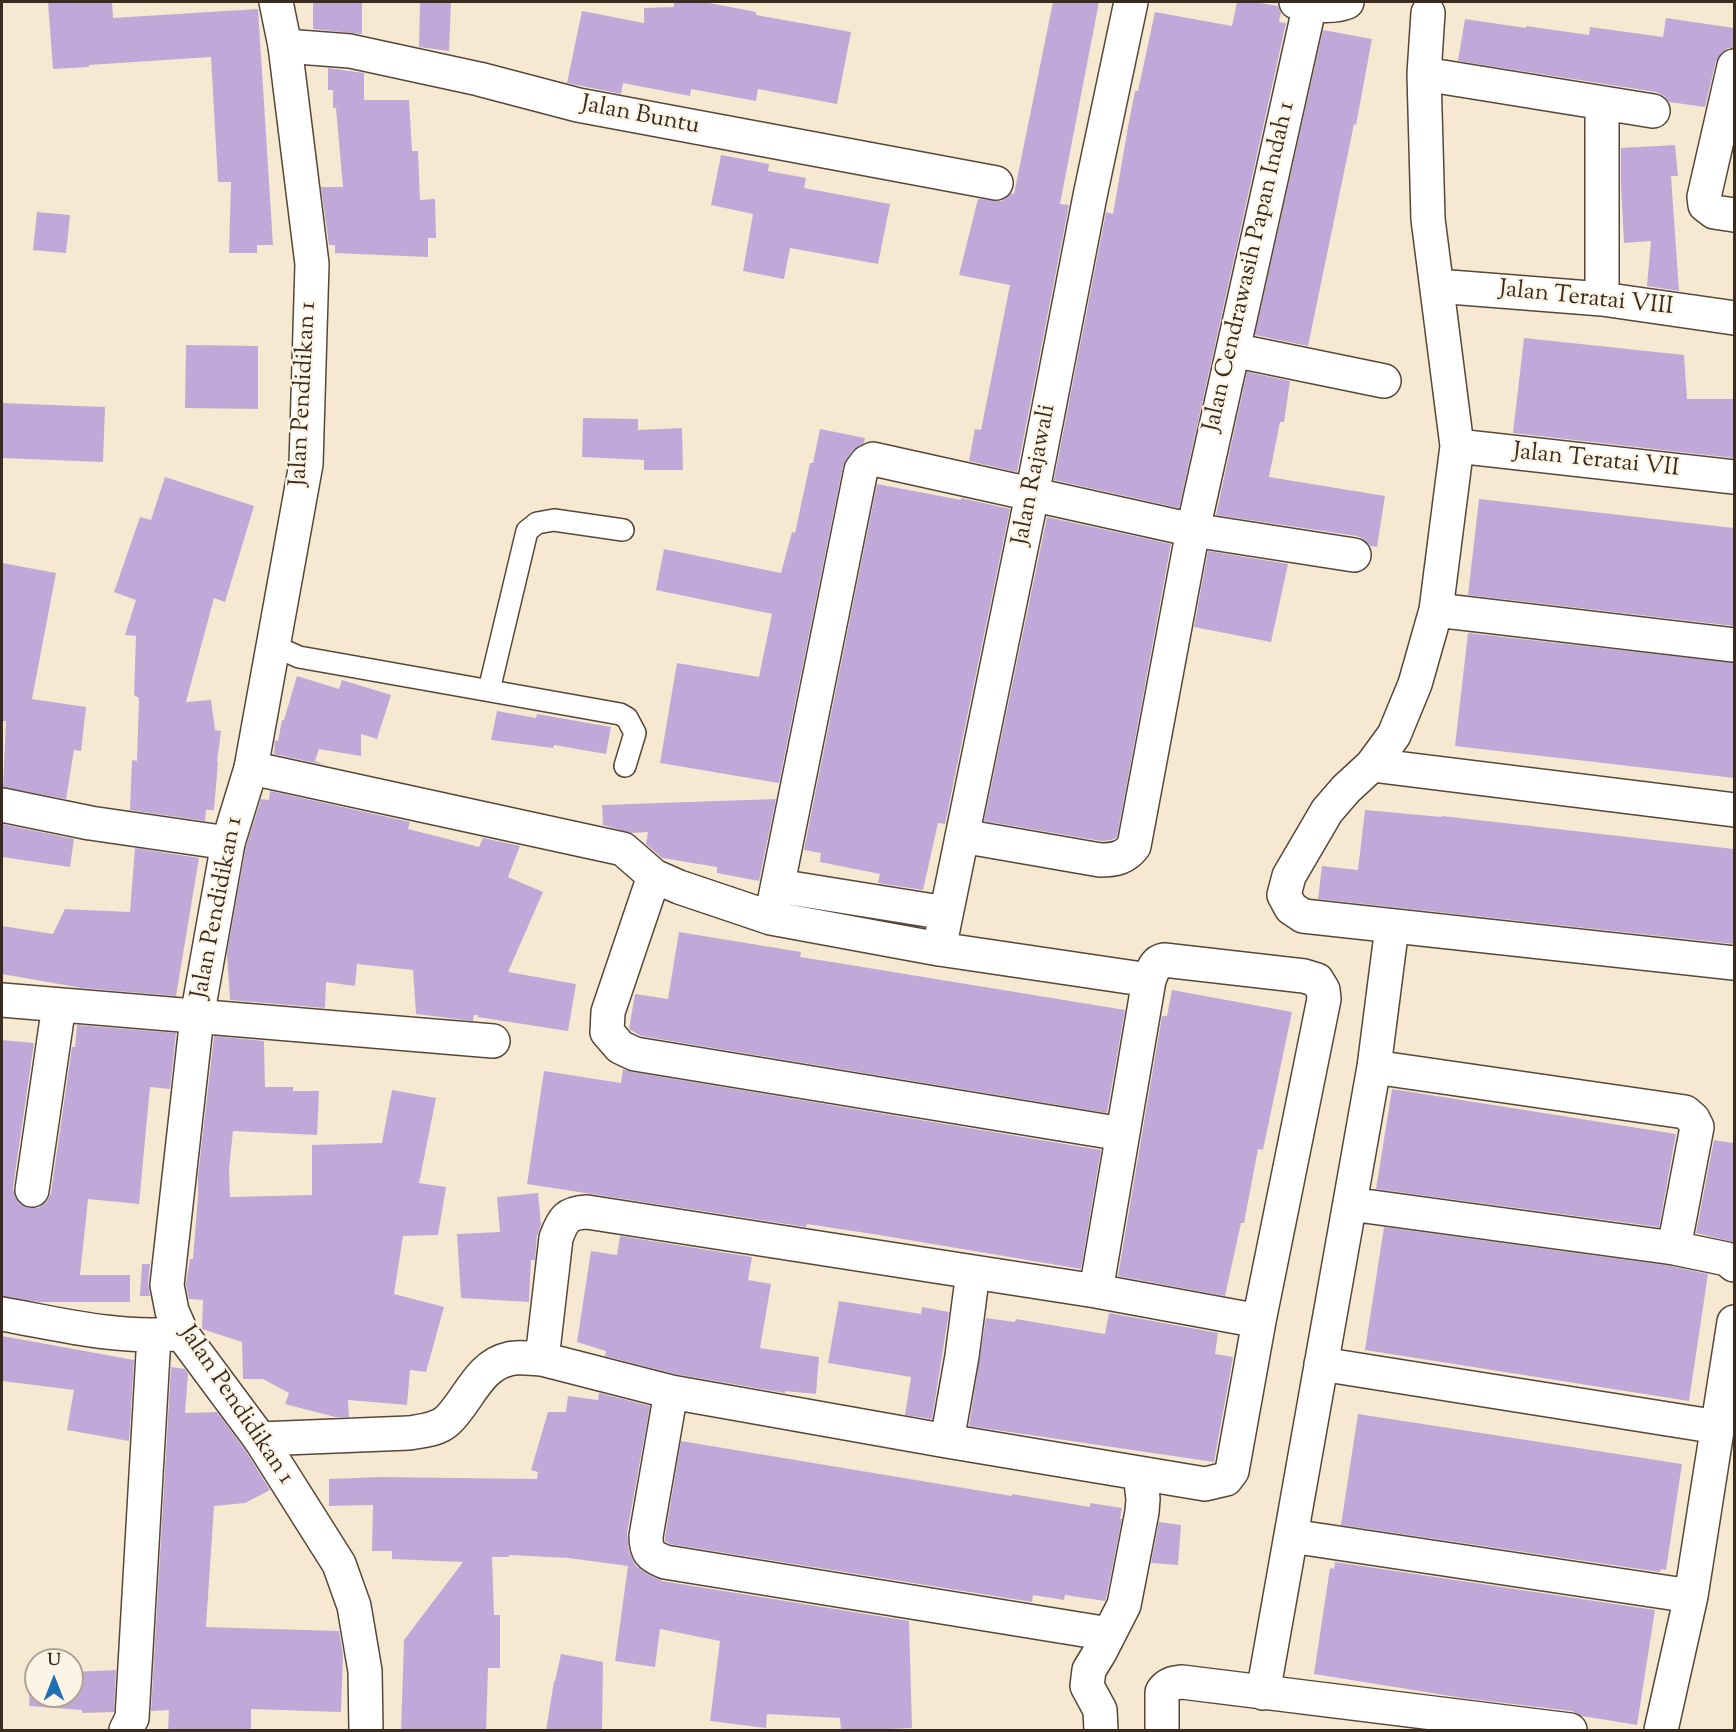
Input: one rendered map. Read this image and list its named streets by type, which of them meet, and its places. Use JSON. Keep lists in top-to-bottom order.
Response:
{
  "streets": {
    "street": [
      "Jalan Buntu",
      "Jalan Cendrawasih Papan Indah 1",
      "Jalan Teratai VIII",
      "Jalan Pendidikan 1",
      "Jalan Teratai VII",
      "Jalan Rajawali"
    ]
  },
  "crossings": [
    ["Jalan Buntu", "Jalan Pendidikan 1"],
    ["Jalan Cendrawasih Papan Indah 1", "Jalan Rajawali"]
  ],
  "north": "top"
}
